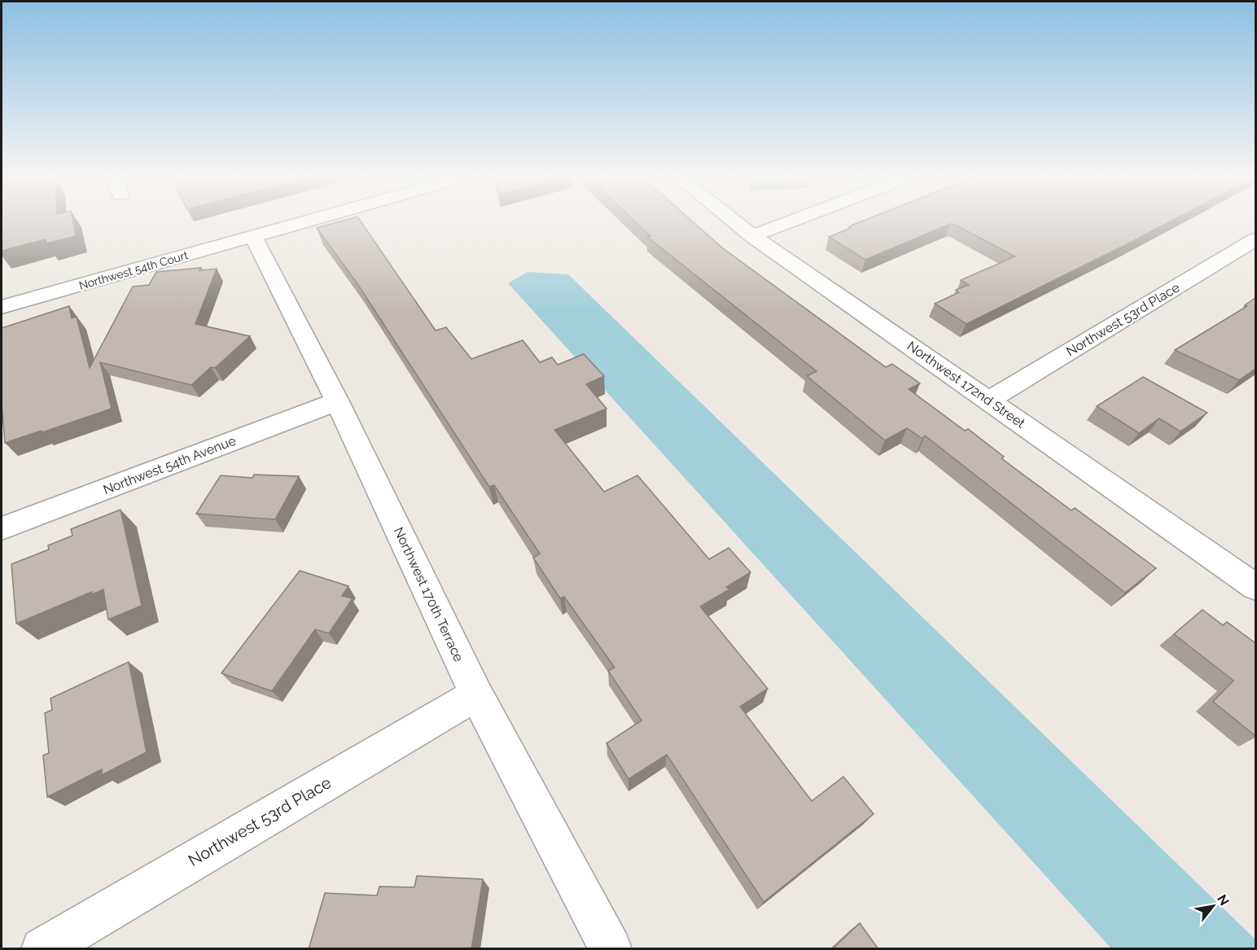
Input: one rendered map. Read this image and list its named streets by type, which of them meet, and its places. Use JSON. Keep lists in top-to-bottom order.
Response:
{
  "streets": {
    "street": [
      "Northwest 54th Court",
      "Northwest 53rd Place",
      "Northwest 172nd Street",
      "Northwest 54th Avenue",
      "Northwest 170th Terrace"
    ]
  },
  "crossings": [
    ["Northwest 54th Court", "Northwest 170th Terrace"],
    ["Northwest 53rd Place", "Northwest 172nd Street"],
    ["Northwest 53rd Place", "Northwest 170th Terrace"],
    ["Northwest 54th Avenue", "Northwest 170th Terrace"]
  ],
  "north": "top right"
}
